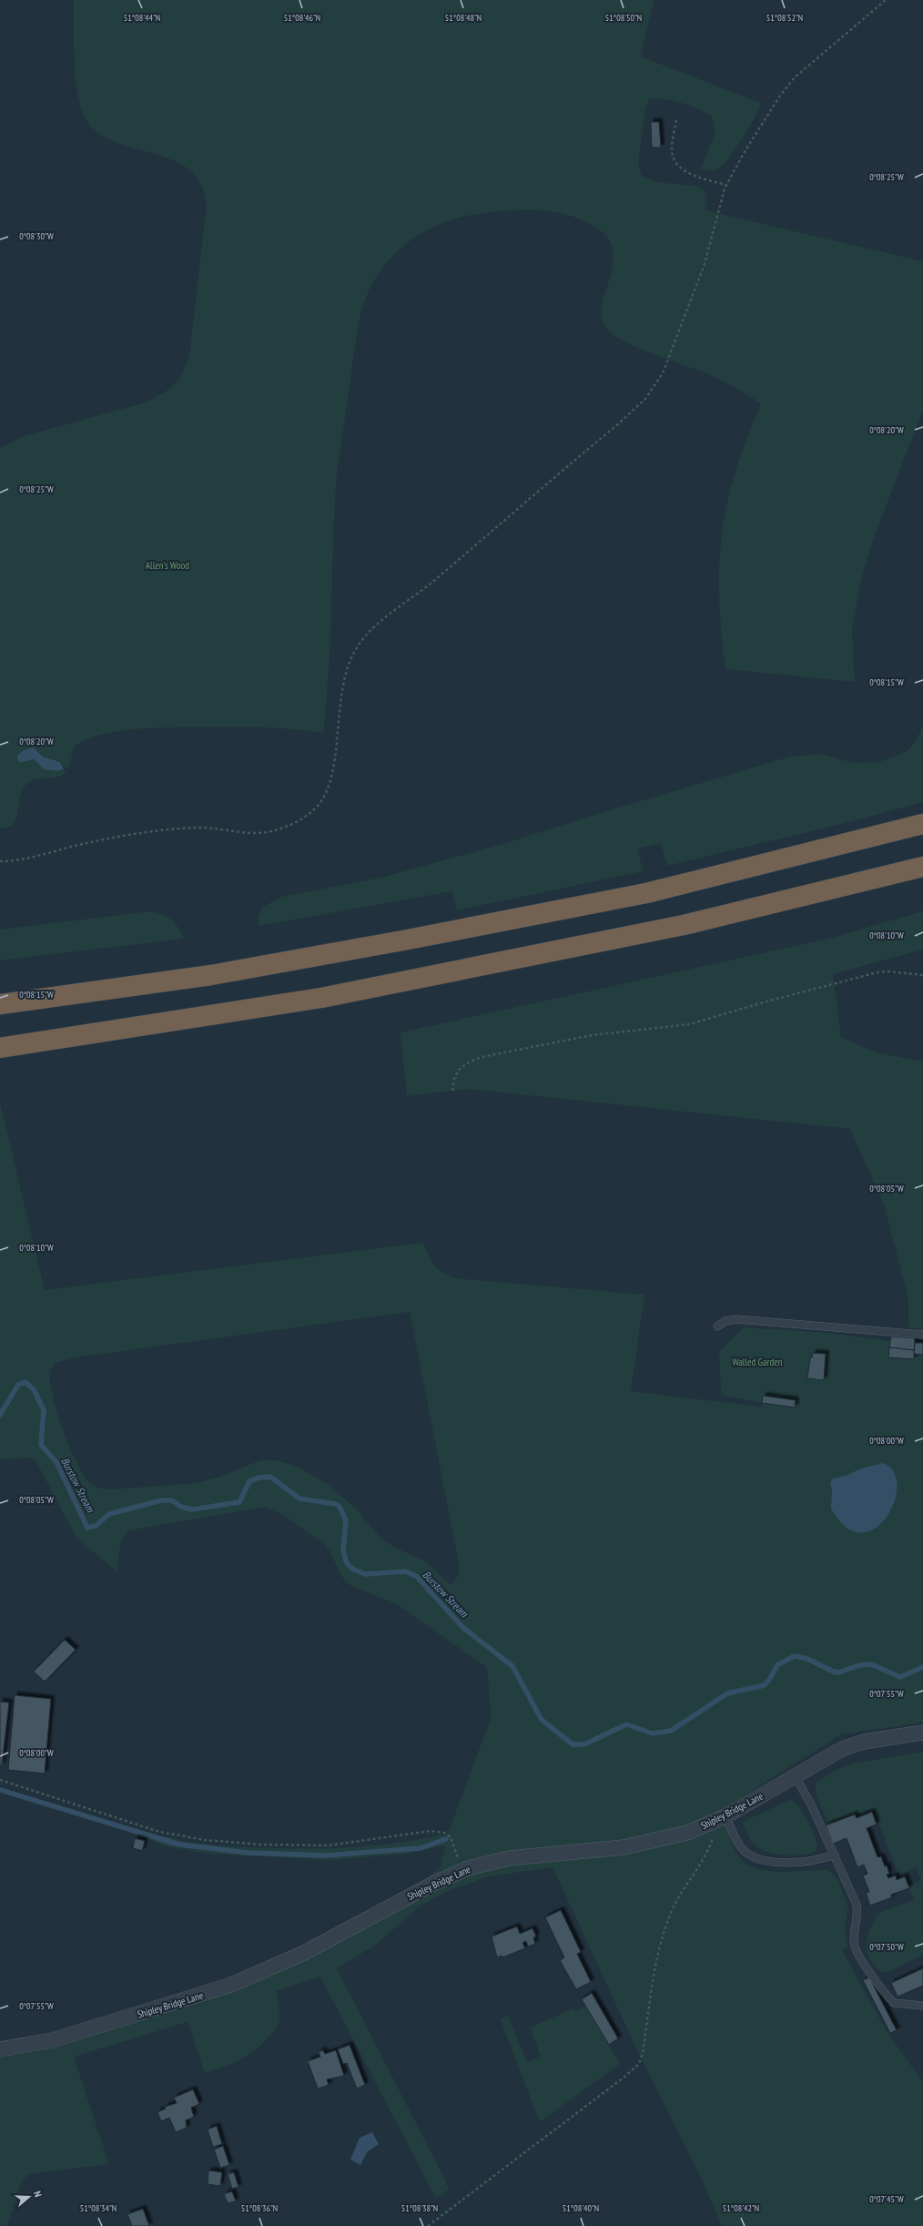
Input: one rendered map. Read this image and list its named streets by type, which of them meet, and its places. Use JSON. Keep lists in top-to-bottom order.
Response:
{
  "streets": {
    "street": ["Shipley Bridge Lane"]
  },
  "water": ["Burstow Stream"],
  "parks": ["Allen's Wood", "Walled Garden"],
  "north": "right",
  "coordinates": [
    "51°08'48\"N",
    "51°08'52\"N",
    "51°08'44\"N",
    "51°08'46\"N",
    "51°08'50\"N",
    "0°08'25\"W",
    "0°08'30\"W",
    "0°08'20\"W",
    "0°08'15\"W",
    "0°08'10\"W",
    "0°08'05\"W",
    "0°08'00\"W",
    "0°07'55\"W",
    "0°07'50\"W",
    "0°07'45\"W",
    "51°08'34\"N",
    "51°08'36\"N",
    "51°08'38\"N",
    "51°08'40\"N",
    "51°08'42\"N"
  ]
}
